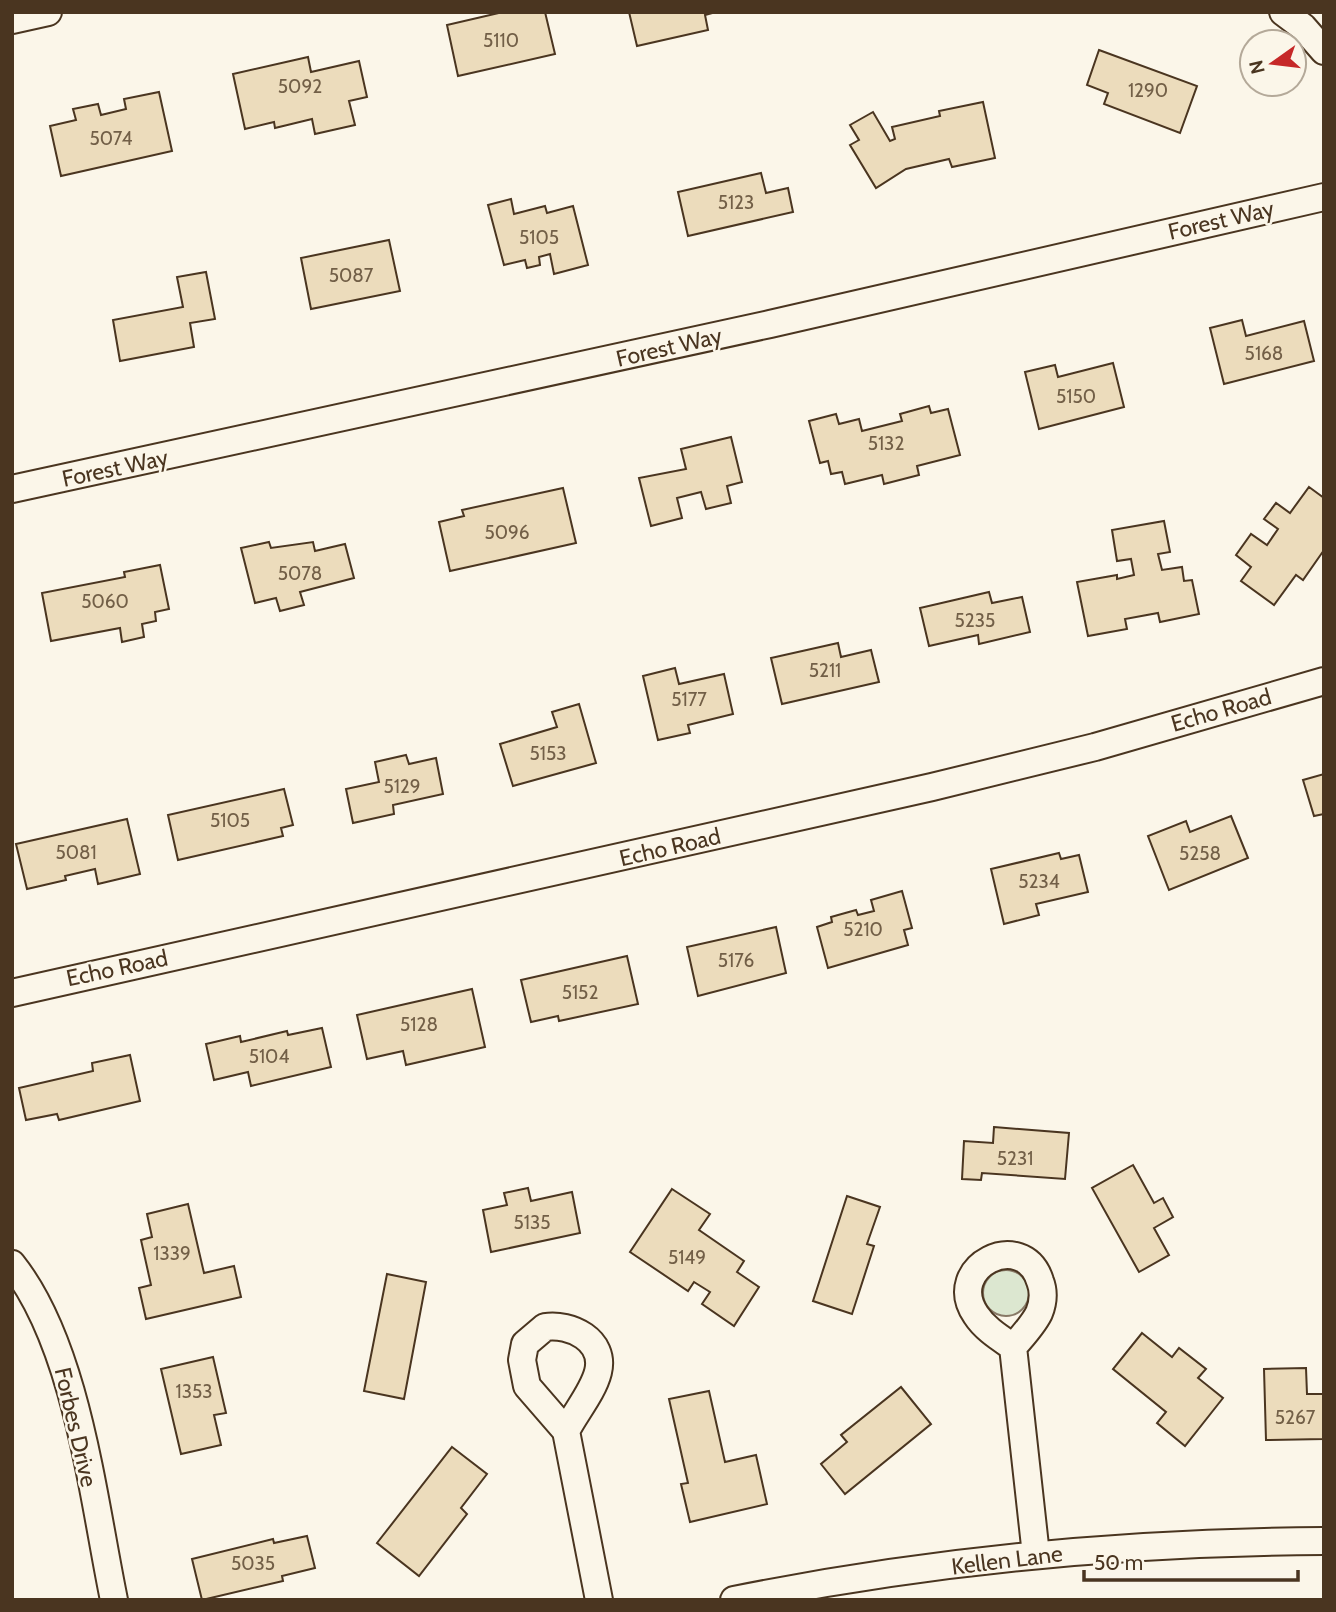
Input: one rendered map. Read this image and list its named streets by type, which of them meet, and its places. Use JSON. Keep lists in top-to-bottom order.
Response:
{
  "streets": {
    "street": [
      "Forest Way",
      "Echo Road",
      "Forbes Drive",
      "Kellen Lane"
    ]
  },
  "house_numbers": [
    "5110",
    "5092",
    "1290",
    "5074",
    "5123",
    "5105",
    "5087",
    "5168",
    "5150",
    "5132",
    "5096",
    "5078",
    "5060",
    "5235",
    "5211",
    "5177",
    "5153",
    "5129",
    "5105",
    "5081",
    "5258",
    "5234",
    "5210",
    "5176",
    "5152",
    "5128",
    "5104",
    "5231",
    "5135",
    "1339",
    "5149",
    "1353",
    "5267",
    "5035"
  ],
  "scale_bar": "50 m",
  "north": "left"
}
